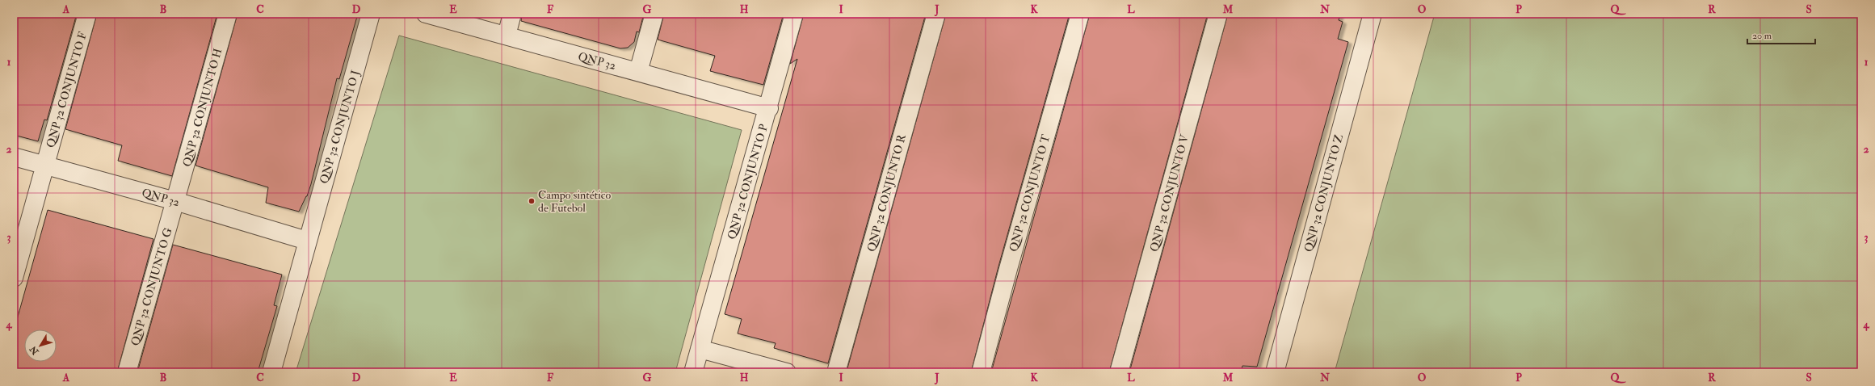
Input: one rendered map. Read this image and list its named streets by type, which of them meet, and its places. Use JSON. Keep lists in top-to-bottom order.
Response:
{
  "streets": {
    "street": [
      "QNP 32",
      "QNP 32 CONJUNTO F",
      "QNP 32 CONJUNTO H",
      "QNP 32 CONJUNTO J",
      "QNP 32 CONJUNTO P",
      "QNP 32 CONJUNTO R",
      "QNP 32 CONJUNTO T",
      "QNP 32 CONJUNTO V",
      "QNP 32 CONJUNTO Z",
      "QNP 32 CONJUNTO G"
    ]
  },
  "crossings": [
    ["QNP 32", "QNP 32 CONJUNTO F"],
    ["QNP 32", "QNP 32 CONJUNTO H"],
    ["QNP 32", "QNP 32 CONJUNTO J"],
    ["QNP 32", "QNP 32 CONJUNTO P"],
    ["QNP 32", "QNP 32 CONJUNTO G"],
    ["QNP 32 CONJUNTO H", "QNP 32 CONJUNTO G"]
  ],
  "places": ["Campo sintético de Futebol"],
  "scale_bar": "20 m",
  "north": "bottom left",
  "grid": {
    "columns": [
      "A",
      "B",
      "C",
      "D",
      "E",
      "F",
      "G",
      "H",
      "I",
      "J",
      "K",
      "L",
      "M",
      "N",
      "O",
      "P",
      "Q",
      "R",
      "S"
    ],
    "rows": [
      "1",
      "2",
      "3",
      "4"
    ]
  }
}
